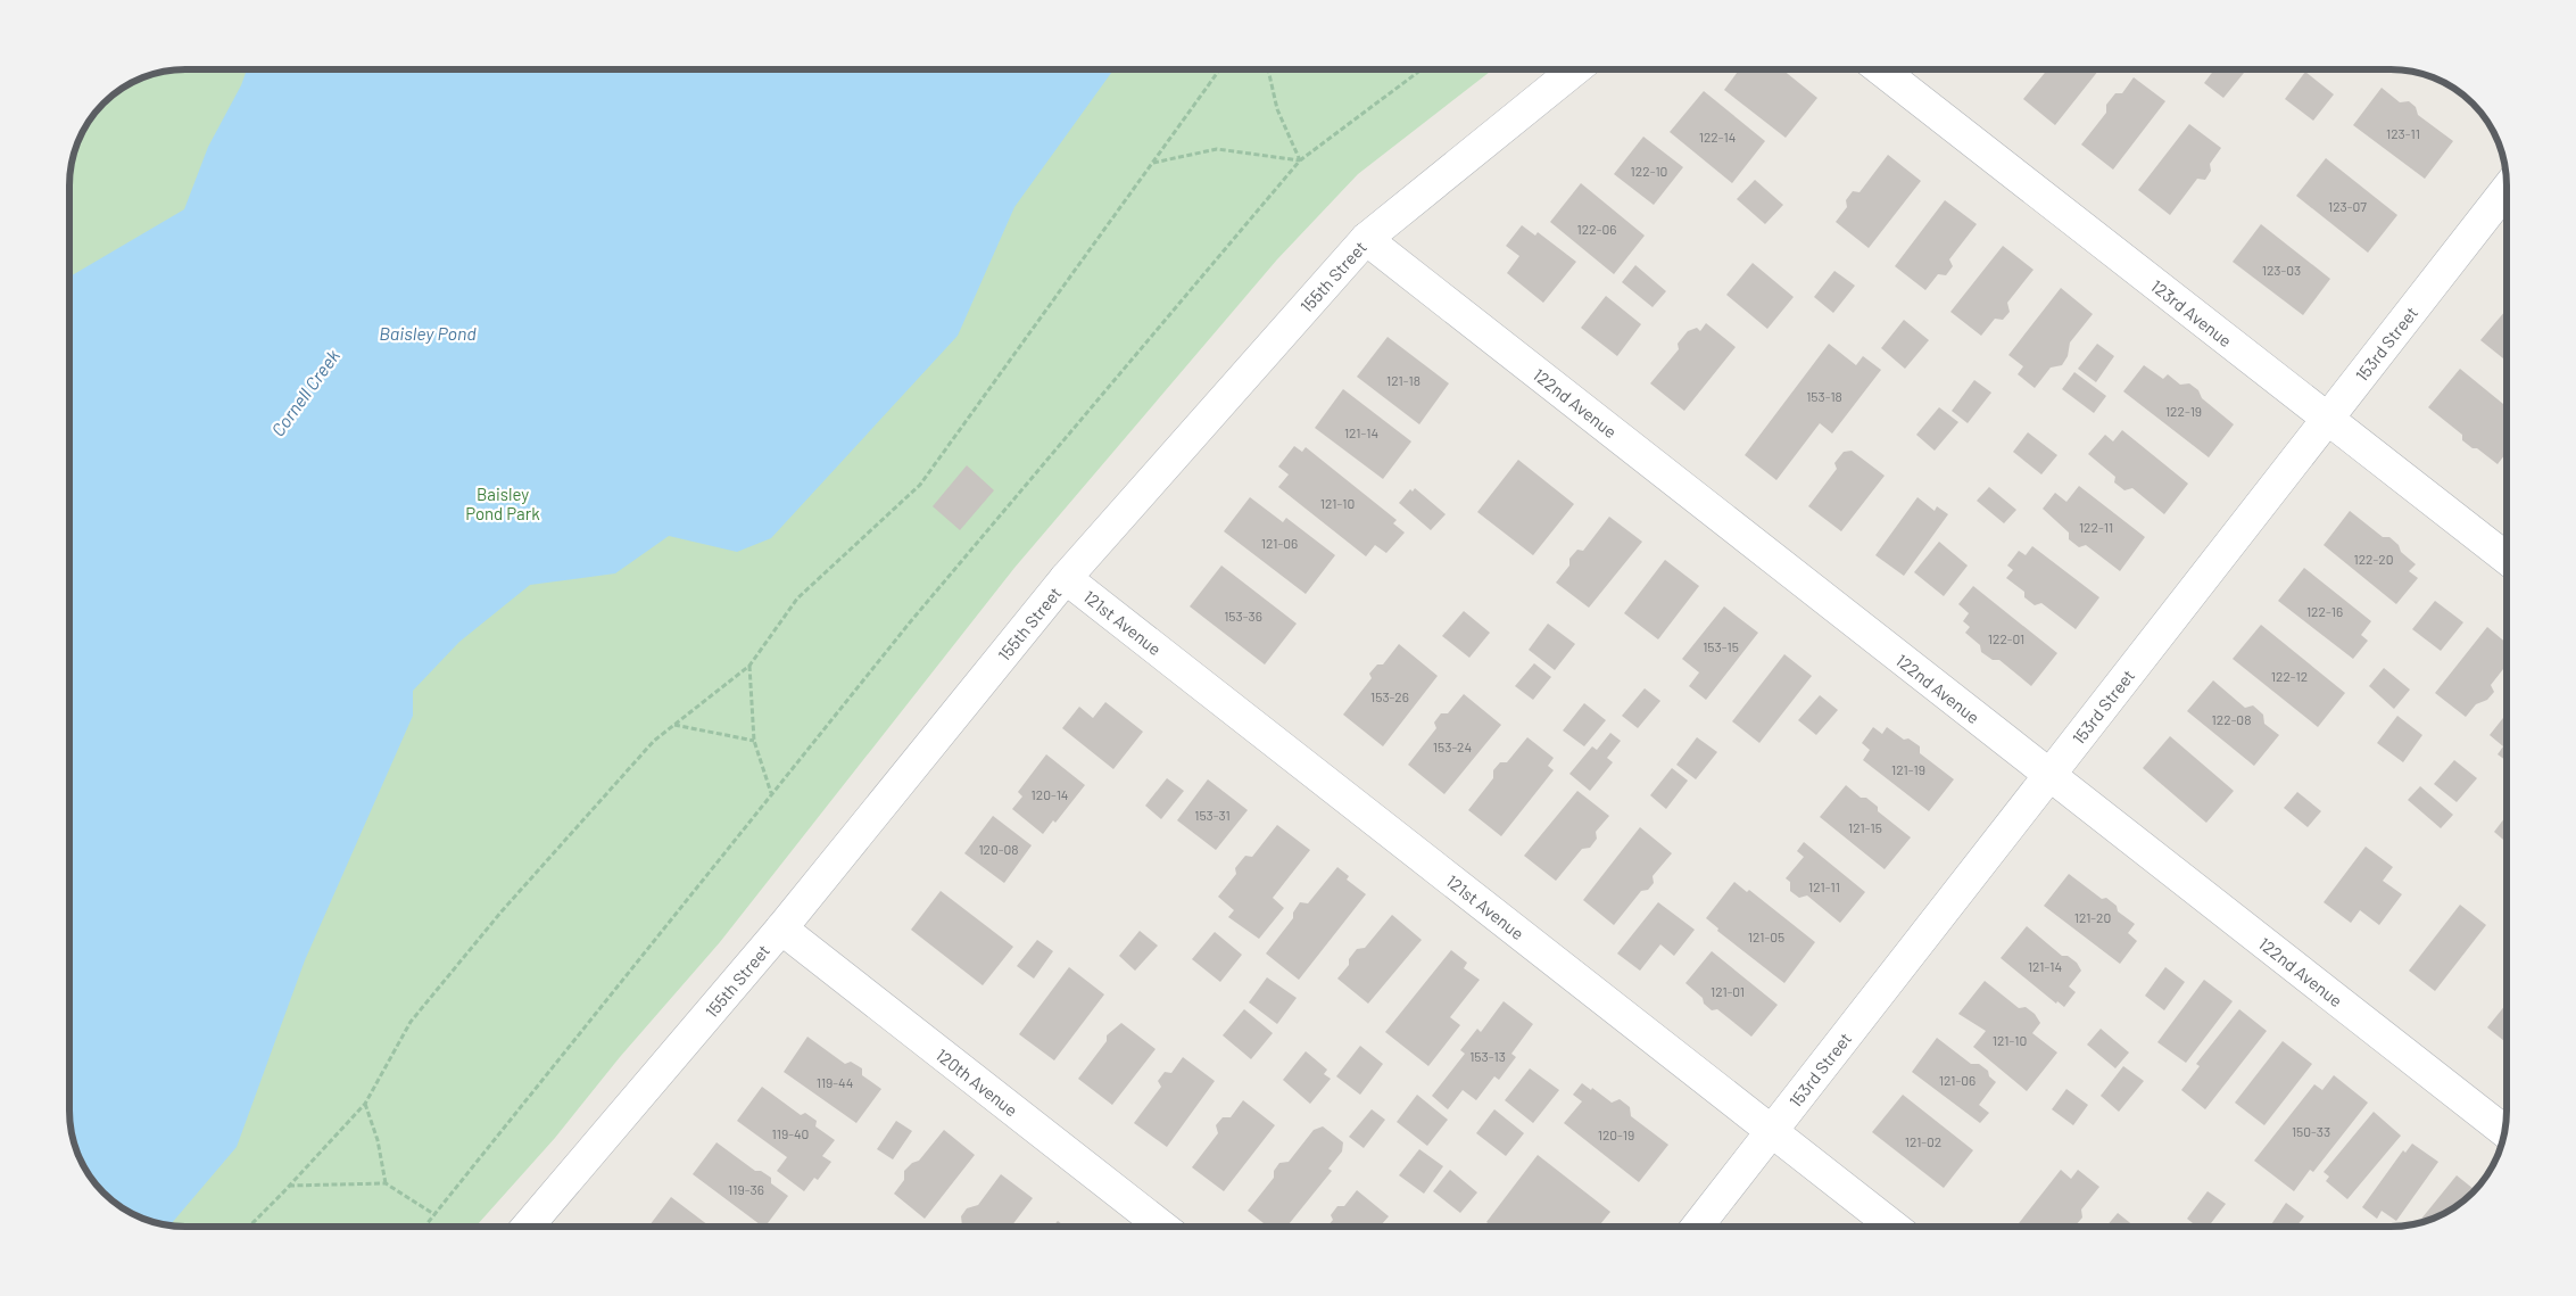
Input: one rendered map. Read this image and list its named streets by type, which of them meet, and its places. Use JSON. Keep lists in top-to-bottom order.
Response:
{
  "streets": {
    "street": [
      "155th Street",
      "123rd Avenue",
      "153rd Street",
      "122nd Avenue",
      "121st Avenue",
      "120th Avenue"
    ]
  },
  "crossings": [
    ["155th Street", "122nd Avenue"],
    ["155th Street", "121st Avenue"],
    ["155th Street", "120th Avenue"],
    ["123rd Avenue", "153rd Street"],
    ["153rd Street", "122nd Avenue"],
    ["153rd Street", "121st Avenue"]
  ],
  "water": ["Baisley Pond", "Cornell Creek"],
  "parks": ["Baisley Pond Park"],
  "house_numbers": [
    "123-11",
    "122-14",
    "122-10",
    "123-07",
    "122-06",
    "123-03",
    "121-18",
    "153-18",
    "122-19",
    "121-14",
    "121-10",
    "122-11",
    "121-06",
    "122-20",
    "122-16",
    "153-36",
    "122-01",
    "153-15",
    "122-12",
    "153-26",
    "122-08",
    "153-24",
    "121-19",
    "120-14",
    "153-31",
    "121-15",
    "120-08",
    "121-11",
    "121-20",
    "121-05",
    "121-14",
    "121-01",
    "121-10",
    "153-13",
    "121-06",
    "119-44",
    "150-33",
    "119-40",
    "120-19",
    "121-02",
    "119-36"
  ]
}
